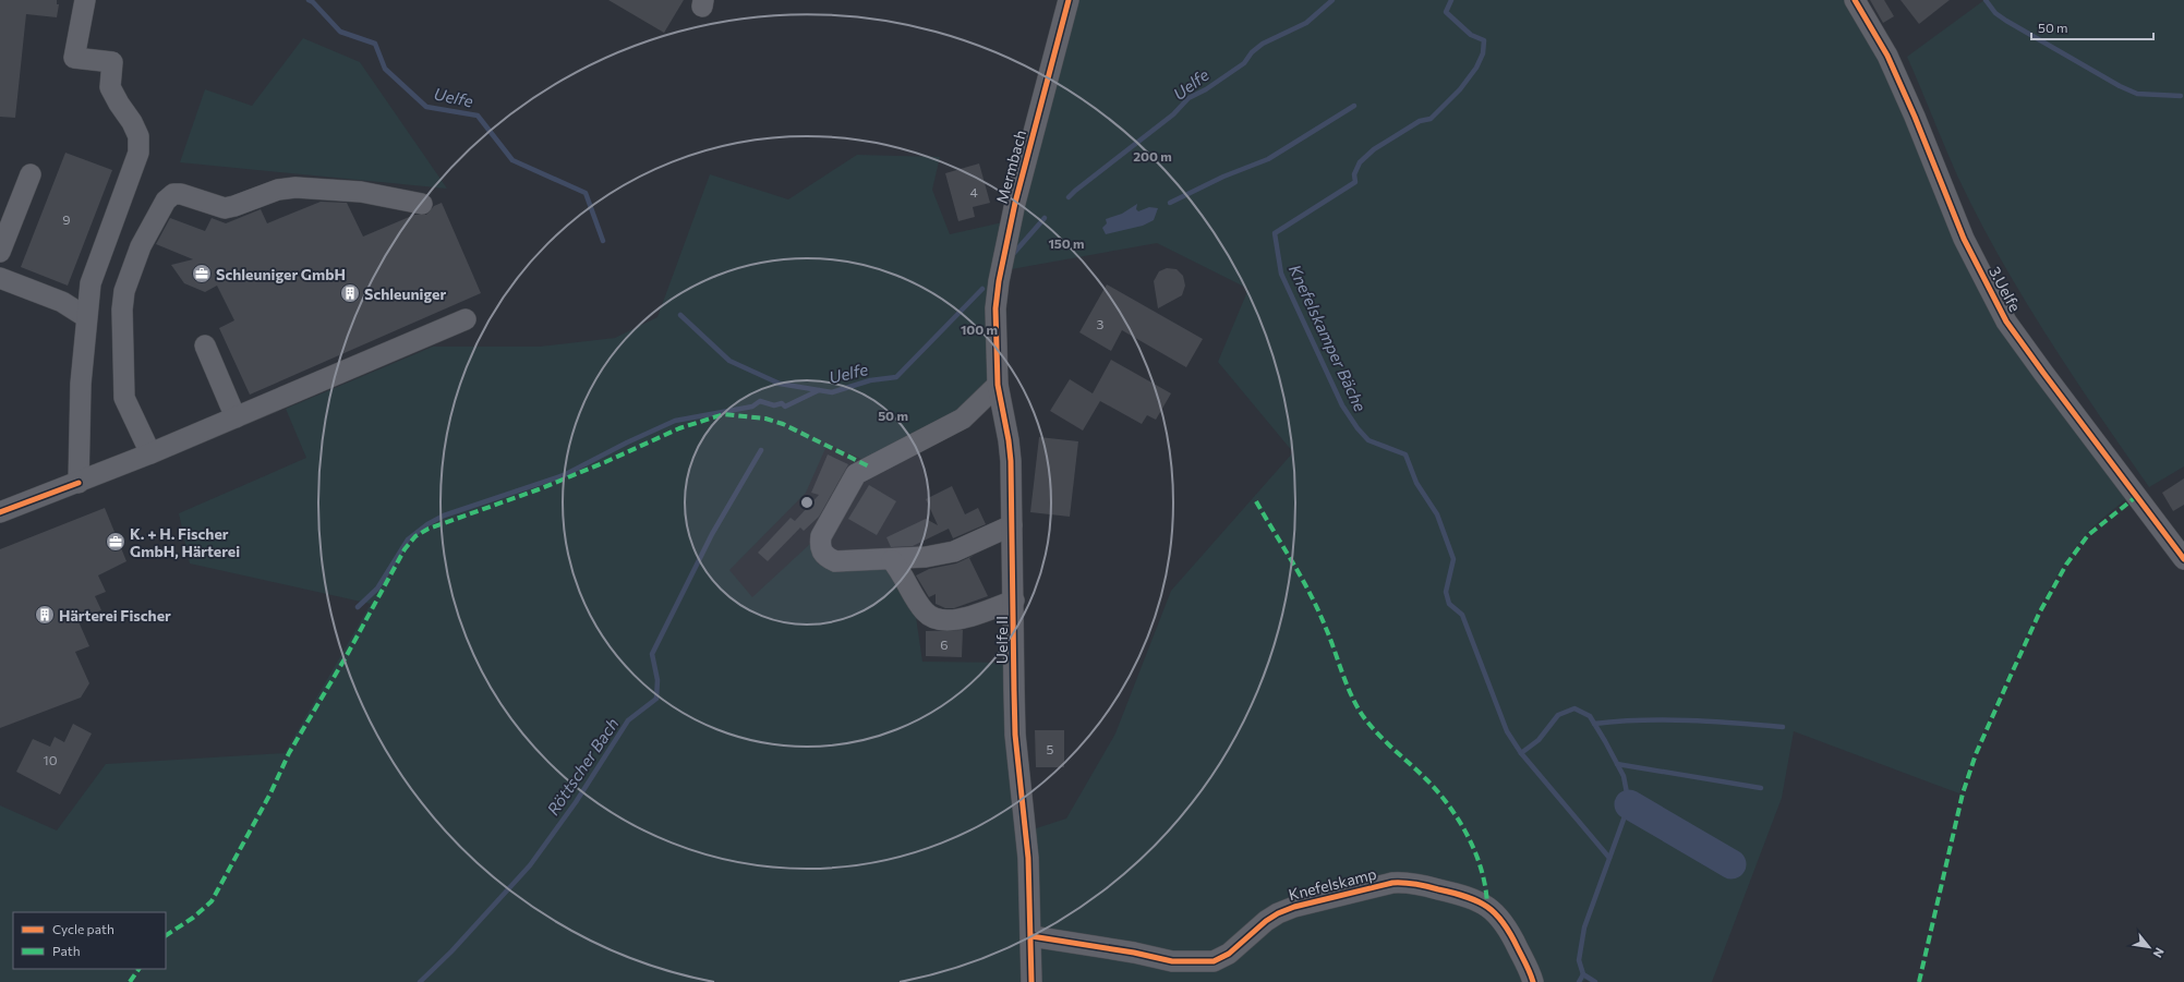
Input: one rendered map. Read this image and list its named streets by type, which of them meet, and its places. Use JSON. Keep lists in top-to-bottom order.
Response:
{
  "streets": {
    "street": [
      "Mermbach",
      "3.Uelfe",
      "Uelfe II",
      "Knefelskamp"
    ]
  },
  "crossings": [
    ["Mermbach", "Uelfe II"],
    ["Uelfe II", "Knefelskamp"]
  ],
  "water": ["Uelfe", "Knefelskamper Bäche", "Röttscher Bach"],
  "places": {
    "office": ["Schleuniger GmbH", "K. + H. Fischer GmbH, Härterei"],
    "building": ["Schleuniger", "Härterei Fischer"]
  },
  "house_numbers": [
    "4",
    "9",
    "3",
    "6",
    "5",
    "10"
  ],
  "legend": ["Cycle path", "Path"],
  "scale_bar": "50 m",
  "north": "bottom right",
  "rings": [
    "200 m",
    "150 m",
    "100 m",
    "50 m"
  ]
}
